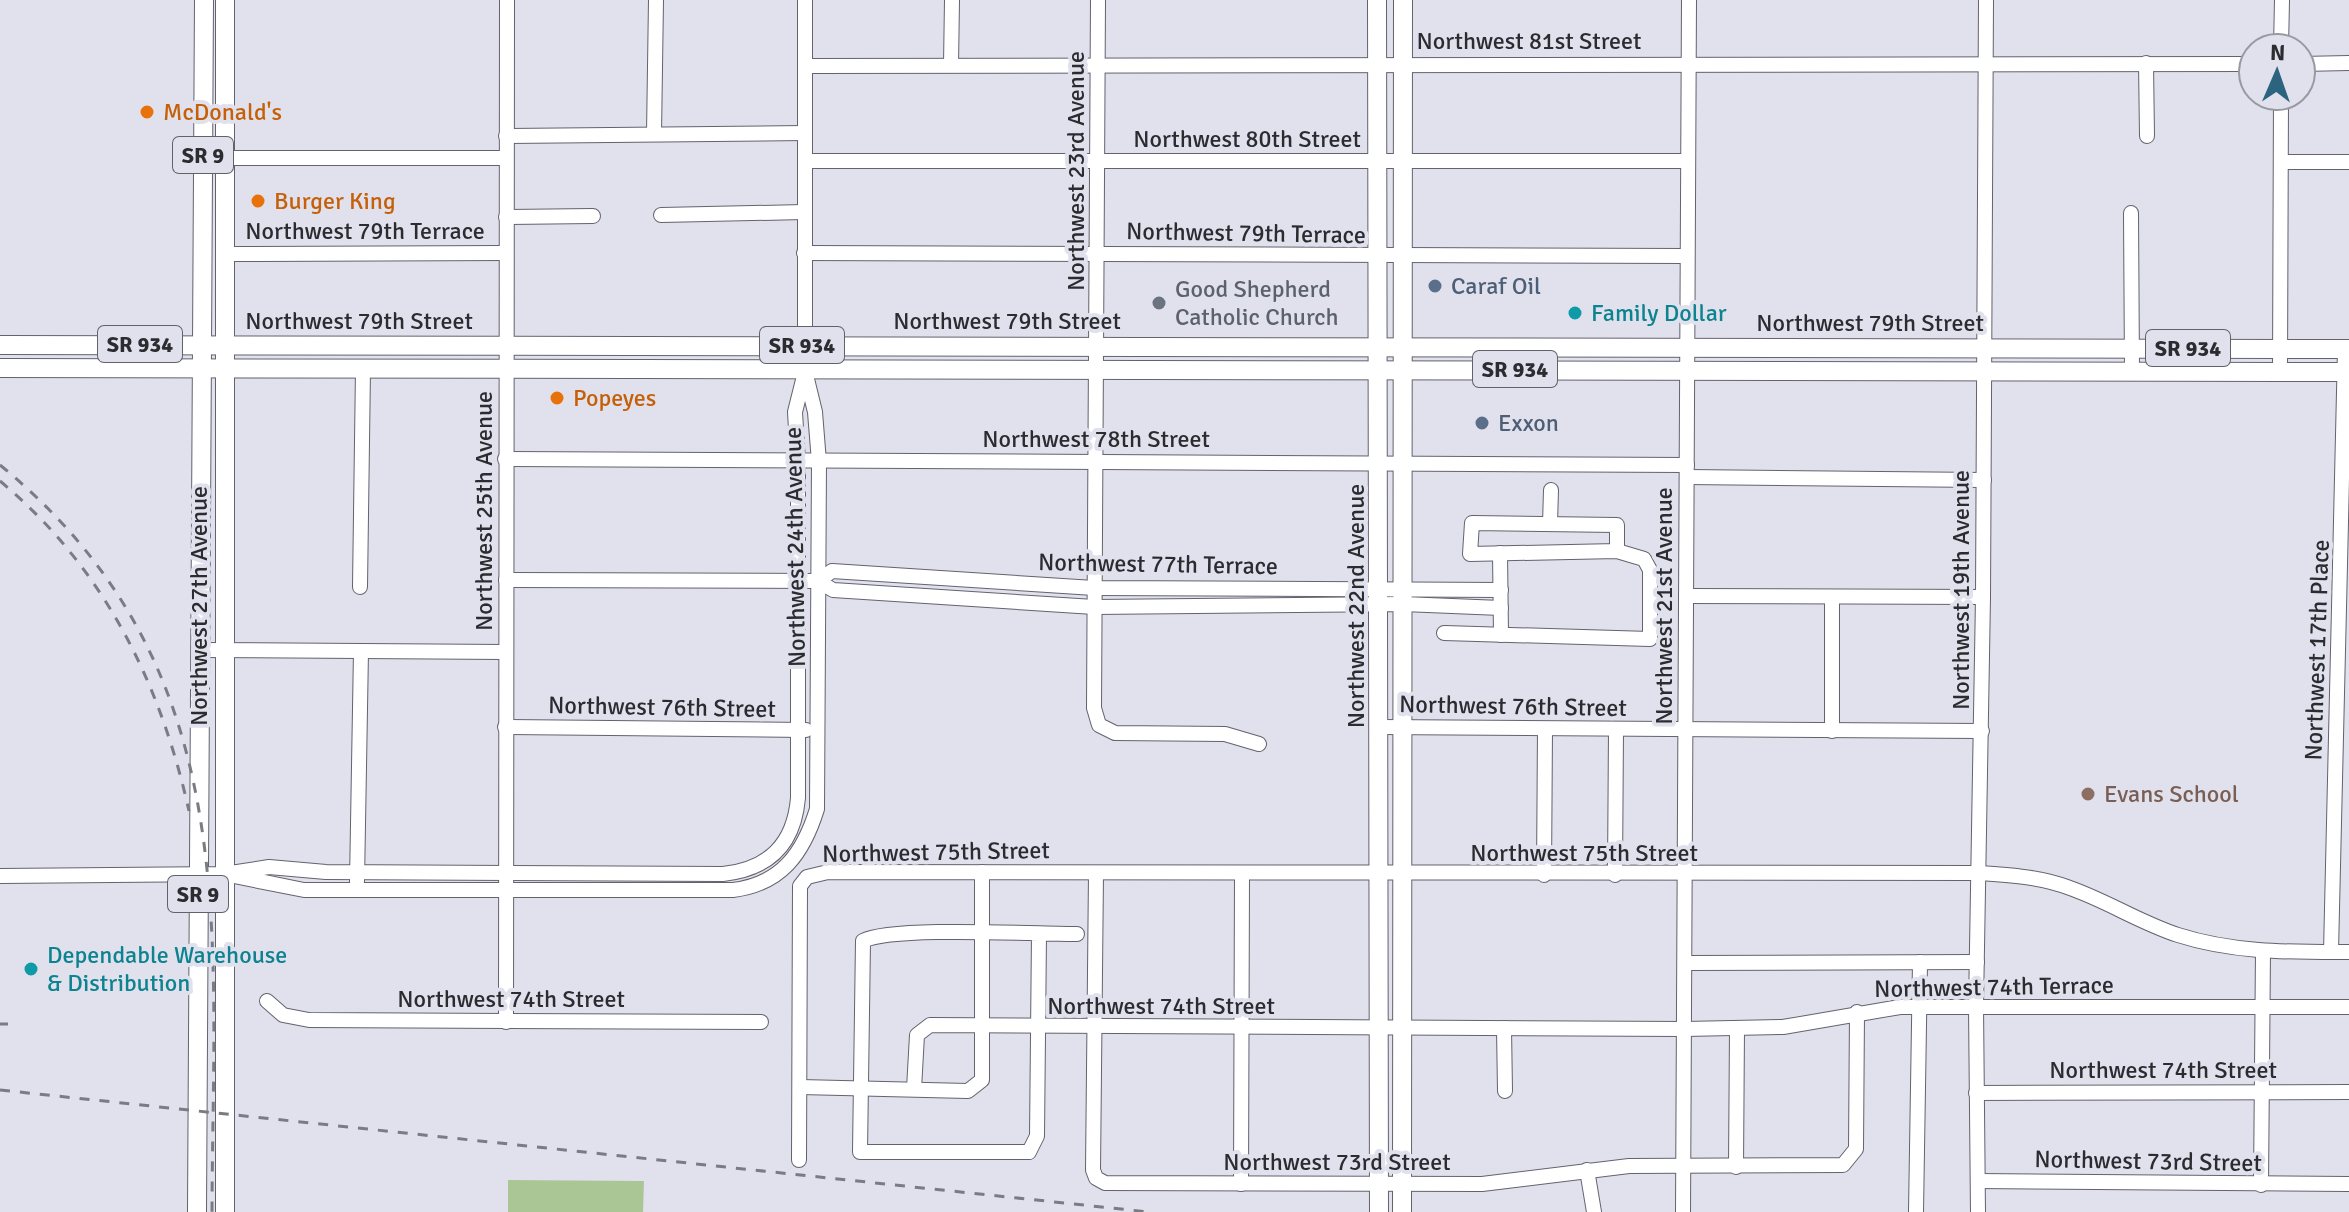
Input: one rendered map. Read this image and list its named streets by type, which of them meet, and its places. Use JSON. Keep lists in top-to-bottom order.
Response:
{
  "streets": {
    "main road": [
      "SR 9",
      "Northwest 79th Street",
      "SR 934",
      "Northwest 27th Avenue",
      "Northwest 22nd Avenue"
    ],
    "street": [
      "Northwest 81st Street",
      "Northwest 80th Street",
      "Northwest 23rd Avenue",
      "Northwest 79th Terrace",
      "Northwest 78th Street",
      "Northwest 25th Avenue",
      "Northwest 24th Avenue",
      "Northwest 77th Terrace",
      "Northwest 19th Avenue",
      "Northwest 21st Avenue",
      "Northwest 17th Place",
      "Northwest 76th Street",
      "Northwest 75th Street",
      "Northwest 74th Terrace",
      "Northwest 74th Street",
      "Northwest 73rd Street"
    ]
  },
  "crossings": [
    ["Northwest 81st Street", "Northwest 23rd Avenue"],
    ["Northwest 81st Street", "Northwest 24th Avenue"],
    ["Northwest 81st Street", "Northwest 19th Avenue"],
    ["Northwest 81st Street", "Northwest 22nd Avenue"],
    ["Northwest 81st Street", "Northwest 21st Avenue"],
    ["Northwest 80th Street", "Northwest 23rd Avenue"],
    ["Northwest 80th Street", "Northwest 24th Avenue"],
    ["Northwest 80th Street", "Northwest 22nd Avenue"],
    ["Northwest 80th Street", "Northwest 21st Avenue"],
    ["Northwest 23rd Avenue", "Northwest 79th Terrace"],
    ["Northwest 23rd Avenue", "Northwest 79th Street"],
    ["Northwest 23rd Avenue", "Northwest 78th Street"],
    ["Northwest 23rd Avenue", "Northwest 77th Terrace"],
    ["Northwest 79th Terrace", "Northwest 25th Avenue"],
    ["Northwest 79th Terrace", "Northwest 24th Avenue"],
    ["Northwest 79th Terrace", "Northwest 27th Avenue"],
    ["Northwest 79th Terrace", "Northwest 22nd Avenue"],
    ["Northwest 79th Terrace", "Northwest 21st Avenue"],
    ["Northwest 79th Street", "Northwest 25th Avenue"],
    ["Northwest 79th Street", "Northwest 24th Avenue"],
    ["Northwest 79th Street", "Northwest 19th Avenue"],
    ["Northwest 79th Street", "Northwest 27th Avenue"],
    ["Northwest 79th Street", "Northwest 22nd Avenue"],
    ["Northwest 79th Street", "Northwest 21st Avenue"],
    ["Northwest 79th Street", "Northwest 17th Place"],
    ["Northwest 79th Street", "Northwest 75th Street"],
    ["Northwest 78th Street", "Northwest 25th Avenue"],
    ["Northwest 78th Street", "Northwest 24th Avenue"],
    ["Northwest 78th Street", "Northwest 19th Avenue"],
    ["Northwest 78th Street", "Northwest 22nd Avenue"],
    ["Northwest 78th Street", "Northwest 21st Avenue"],
    ["Northwest 78th Street", "Northwest 75th Street"],
    ["Northwest 25th Avenue", "Northwest 77th Terrace"],
    ["Northwest 25th Avenue", "Northwest 76th Street"],
    ["Northwest 25th Avenue", "Northwest 75th Street"],
    ["Northwest 25th Avenue", "Northwest 74th Street"],
    ["Northwest 24th Avenue", "Northwest 77th Terrace"],
    ["Northwest 24th Avenue", "Northwest 76th Street"],
    ["Northwest 24th Avenue", "Northwest 75th Street"],
    ["Northwest 77th Terrace", "Northwest 22nd Avenue"],
    ["Northwest 77th Terrace", "Northwest 75th Street"],
    ["Northwest 19th Avenue", "Northwest 76th Street"],
    ["Northwest 19th Avenue", "Northwest 75th Street"],
    ["Northwest 19th Avenue", "Northwest 74th Terrace"],
    ["Northwest 19th Avenue", "Northwest 74th Street"],
    ["Northwest 19th Avenue", "Northwest 73rd Street"],
    ["Northwest 27th Avenue", "Northwest 75th Street"],
    ["Northwest 22nd Avenue", "Northwest 76th Street"],
    ["Northwest 22nd Avenue", "Northwest 75th Street"],
    ["Northwest 22nd Avenue", "Northwest 74th Terrace"],
    ["Northwest 22nd Avenue", "Northwest 74th Street"],
    ["Northwest 22nd Avenue", "Northwest 73rd Street"],
    ["Northwest 21st Avenue", "Northwest 76th Street"],
    ["Northwest 21st Avenue", "Northwest 75th Street"],
    ["Northwest 21st Avenue", "Northwest 74th Terrace"],
    ["Northwest 21st Avenue", "Northwest 73rd Street"],
    ["Northwest 17th Place", "Northwest 75th Street"],
    ["Northwest 76th Street", "Northwest 75th Street"],
    ["Northwest 74th Terrace", "Northwest 74th Street"],
    ["Northwest 74th Terrace", "Northwest 73rd Street"],
    ["Northwest 74th Street", "Northwest 73rd Street"]
  ],
  "places": [
    "McDonald's",
    "Burger King",
    "Caraf Oil",
    "Good Shepherd Catholic Church",
    "Family Dollar",
    "Popeyes",
    "Exxon",
    "Evans School",
    "Dependable Warehouse & Distribution"
  ],
  "north": "top"
}
